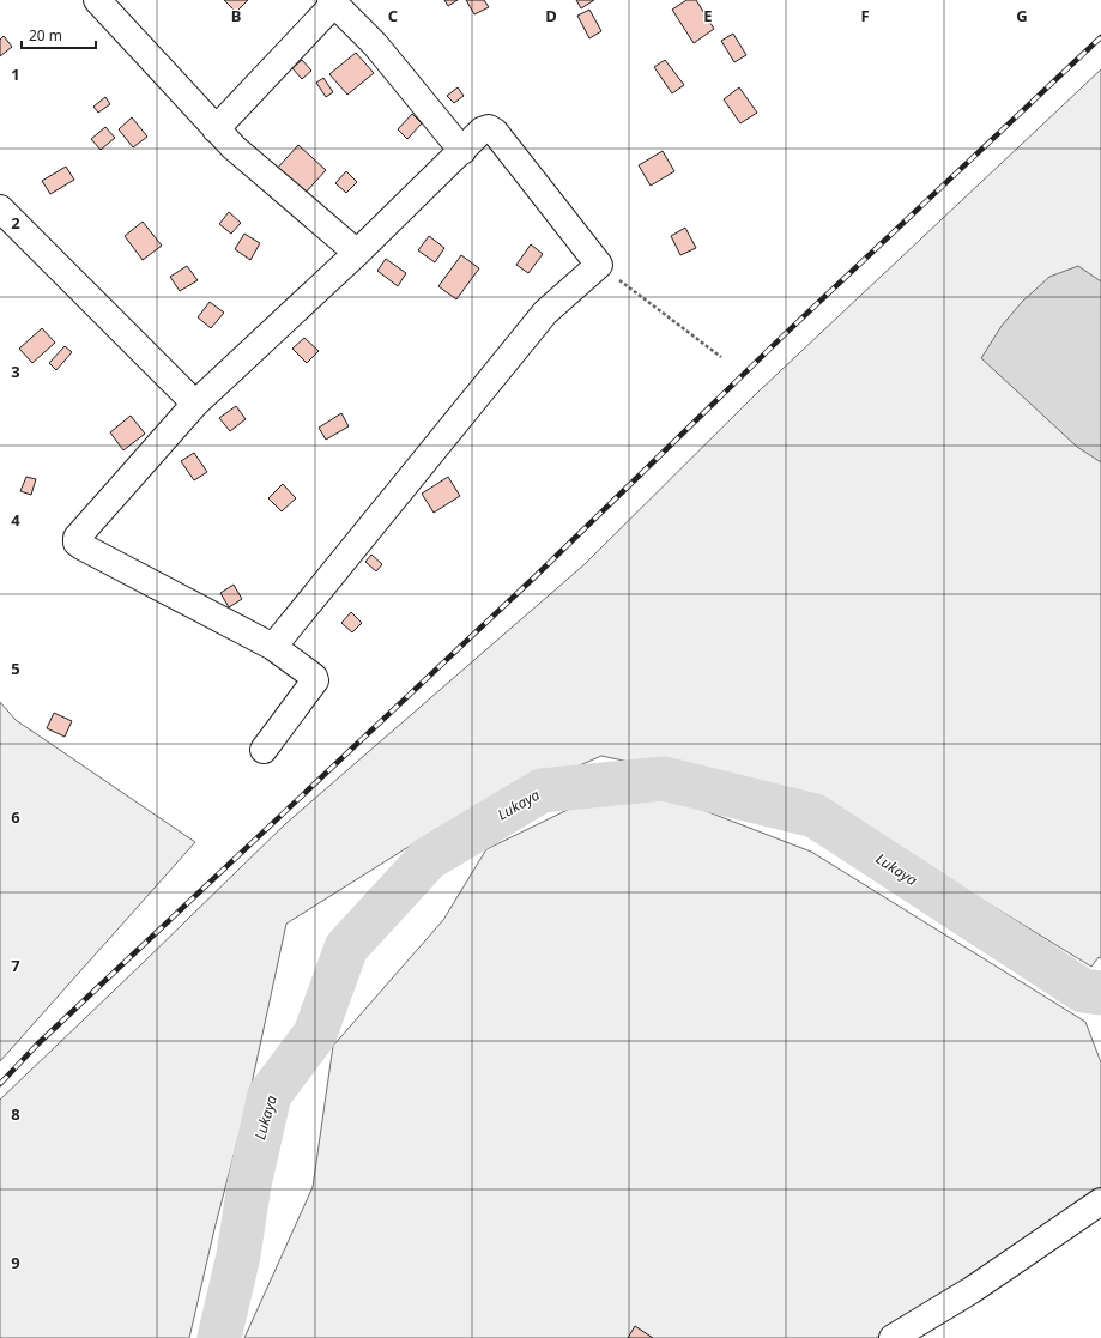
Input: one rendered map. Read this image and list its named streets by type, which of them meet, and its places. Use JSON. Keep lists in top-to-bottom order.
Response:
{
  "water": ["Lukaya"],
  "scale_bar": "20 m",
  "grid": {
    "columns": [
      "B",
      "C",
      "D",
      "E",
      "F",
      "G"
    ],
    "rows": [
      "1",
      "2",
      "3",
      "4",
      "5",
      "6",
      "7",
      "8",
      "9"
    ]
  }
}
